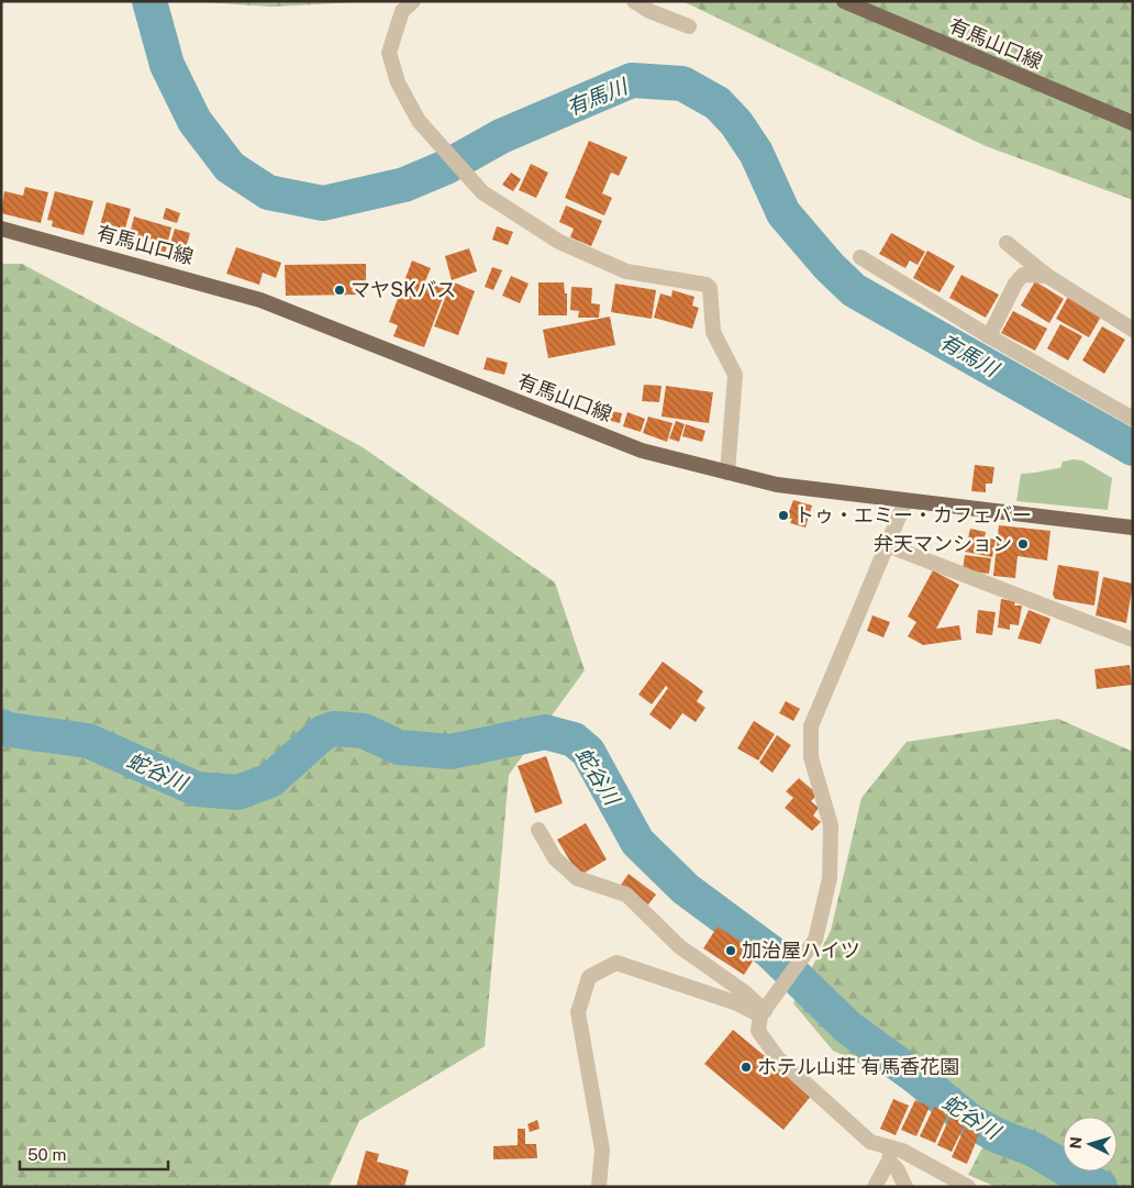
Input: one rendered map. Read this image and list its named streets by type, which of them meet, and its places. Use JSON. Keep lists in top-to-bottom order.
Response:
{
  "streets": {
    "main road": ["有馬山口線"]
  },
  "water": ["有馬川", "蛇谷川"],
  "places": [
    "マヤSKバス",
    "トゥ・エミー・カフェバー",
    "弁天マンション",
    "加治屋ハイツ",
    "ホテル山荘 有馬香花園"
  ],
  "scale_bar": "50 m",
  "north": "left"
}
